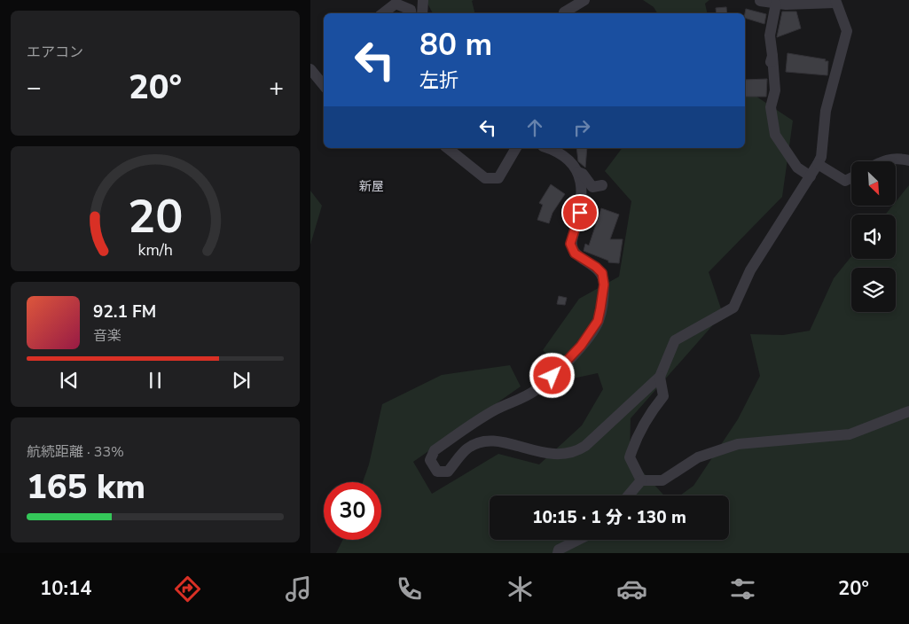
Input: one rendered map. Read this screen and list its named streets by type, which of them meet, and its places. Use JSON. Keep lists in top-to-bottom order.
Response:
{
  "districts": ["新屋"],
  "north": "bottom right",
  "page": {
    "tile": [
      "エアコン",
      ["航続距離 · 33%", "165 km"]
    ],
    "turn": ["80 m", "左折"],
    "heat": ["−", "20°", "+"],
    "song": ["92.1 FM", "音楽"],
    "limit": "30",
    "trip": "10:15 · 1 分 · 130 m",
    "tabs": ["10:14", "20°"],
    "gauge": ["20", "km/h"]
  }
}
